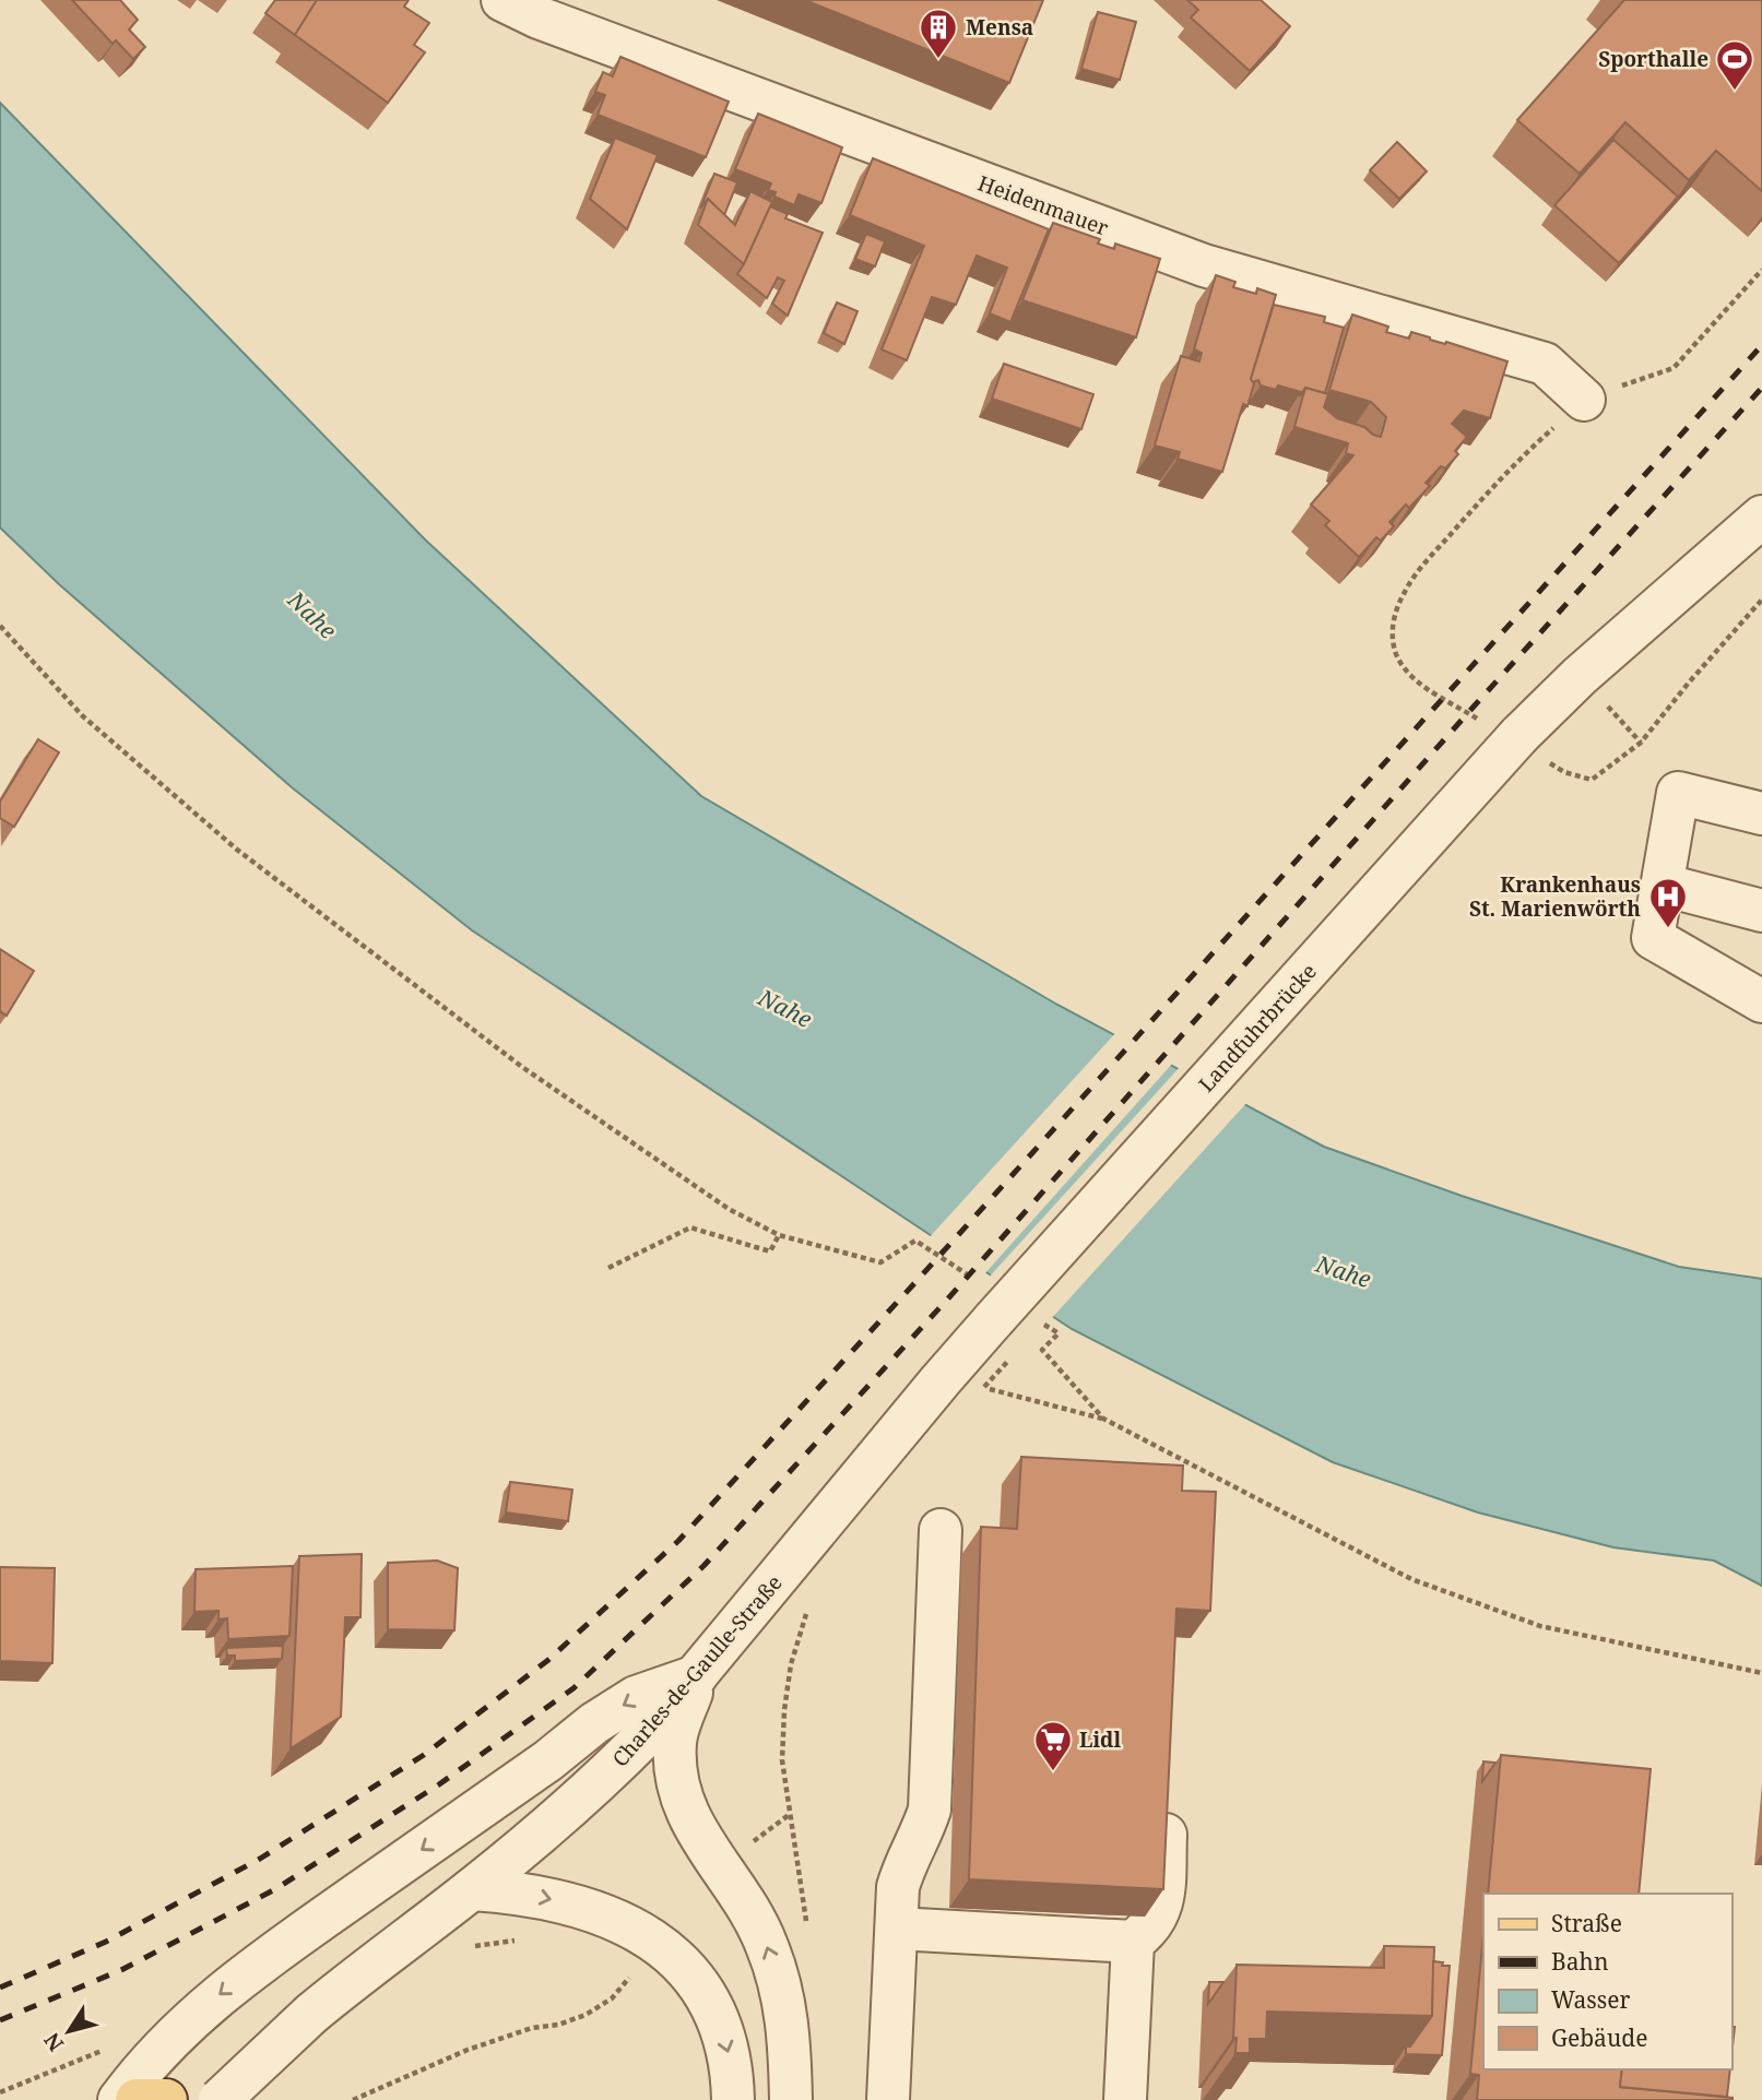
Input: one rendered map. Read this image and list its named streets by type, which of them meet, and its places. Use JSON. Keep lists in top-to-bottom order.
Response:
{
  "streets": {
    "street": ["Heidenmauer", "Landfuhrbrücke", "Charles-de-Gaulle-Straße"]
  },
  "crossings": [
    ["Landfuhrbrücke", "Charles-de-Gaulle-Straße"]
  ],
  "water": ["Nahe"],
  "places": {
    "building": ["Mensa"],
    "sports": ["Sporthalle"],
    "hospital": ["Krankenhaus St. Marienwörth"],
    "supermarket": ["Lidl"]
  },
  "legend": [
    "Straße",
    "Bahn",
    "Wasser",
    "Gebäude"
  ],
  "north": "bottom left"
}
